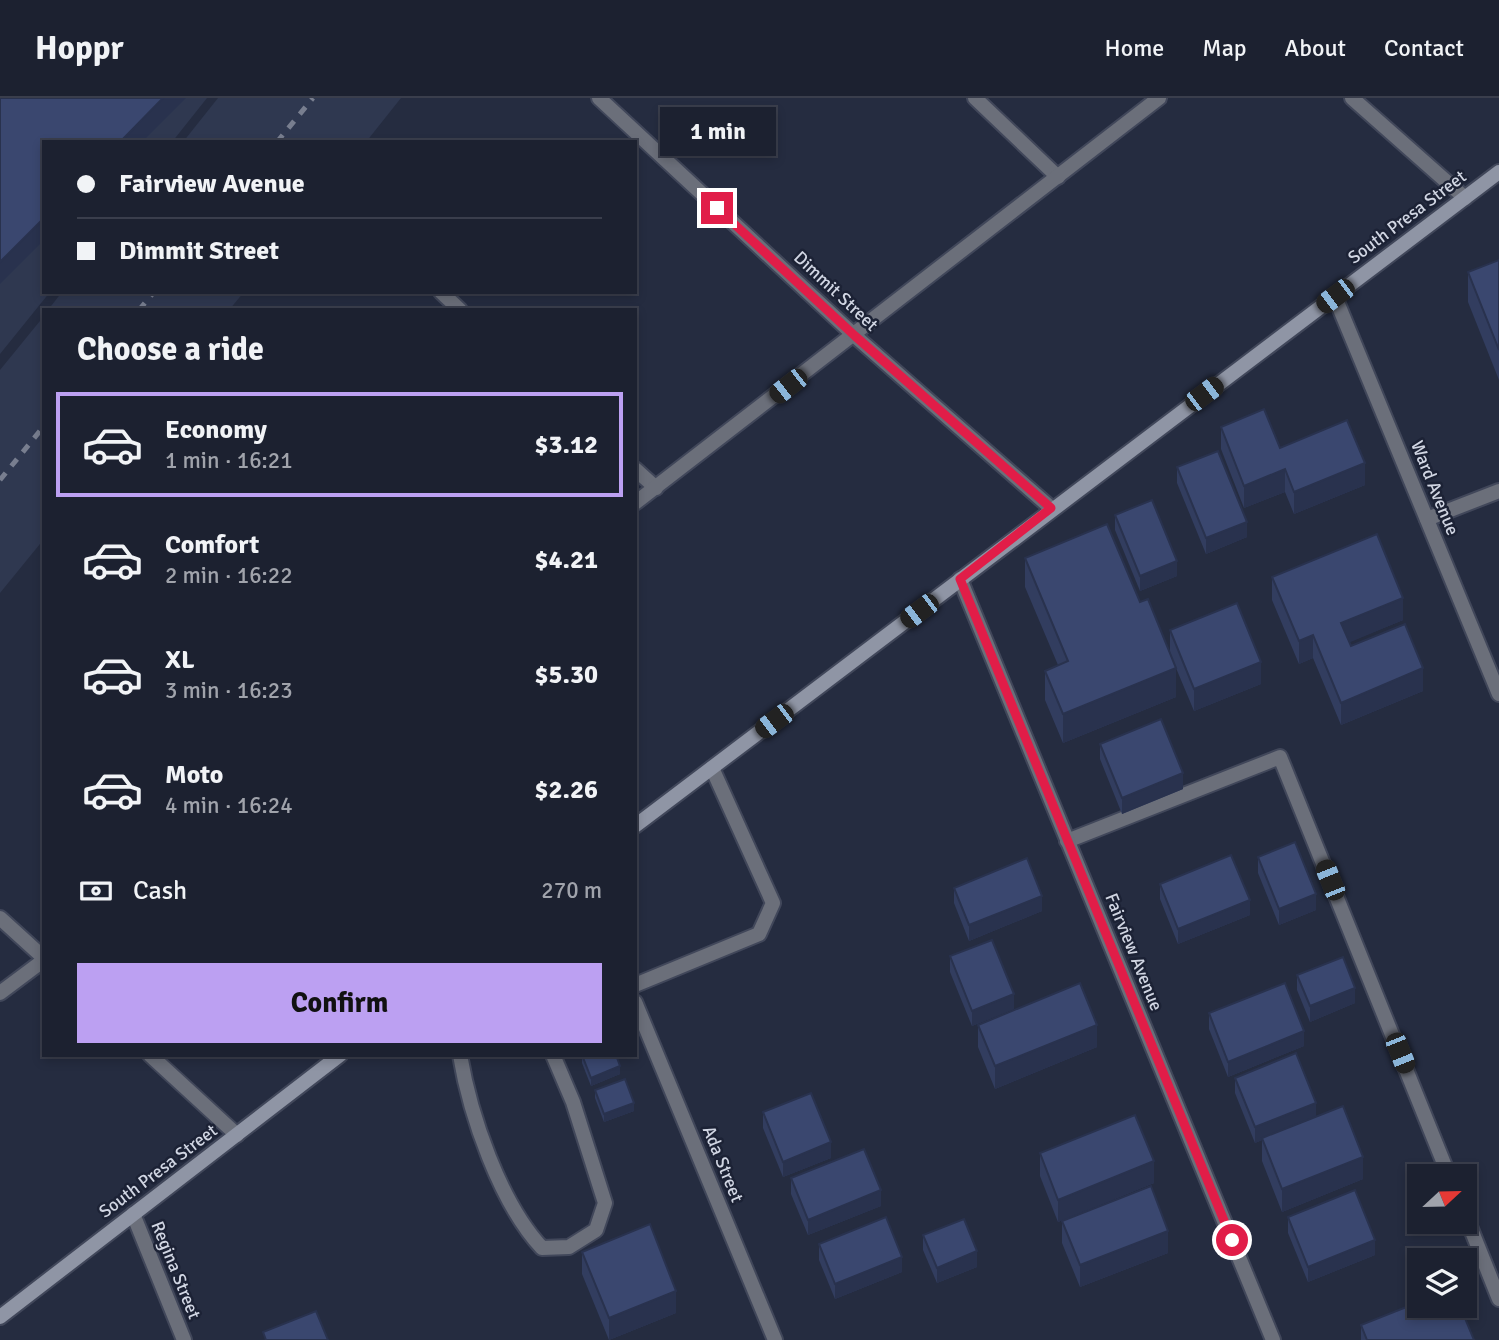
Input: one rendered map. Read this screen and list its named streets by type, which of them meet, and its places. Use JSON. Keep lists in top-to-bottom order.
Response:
{
  "streets": {
    "main road": ["South Presa Street"],
    "street": [
      "Dimmit Street",
      "Ward Avenue",
      "Fairview Avenue",
      "Ada Street",
      "Regina Street"
    ]
  },
  "crossings": [
    ["South Presa Street", "Dimmit Street"],
    ["South Presa Street", "Ward Avenue"],
    ["South Presa Street", "Fairview Avenue"],
    ["South Presa Street", "Regina Street"]
  ],
  "north": "right",
  "page": {
    "header": "Hoppr",
    "nav": [
      "Home",
      "Map",
      "About",
      "Contact"
    ],
    "bubble": "1 min",
    "banner": ["Fairview Avenue", "Dimmit Street"],
    "heading": "Choose a ride",
    "list": [
      {
        "name": "Economy",
        "note": "1 min · 16:21",
        "value": "$3.12"
      },
      {
        "name": "Comfort",
        "note": "2 min · 16:22",
        "value": "$4.21"
      },
      {
        "name": "XL",
        "note": "3 min · 16:23",
        "value": "$5.30"
      },
      {
        "name": "Moto",
        "note": "4 min · 16:24",
        "value": "$2.26"
      }
    ],
    "pay": ["Cash", "270 m"],
    "buttons": "Confirm"
  }
}
